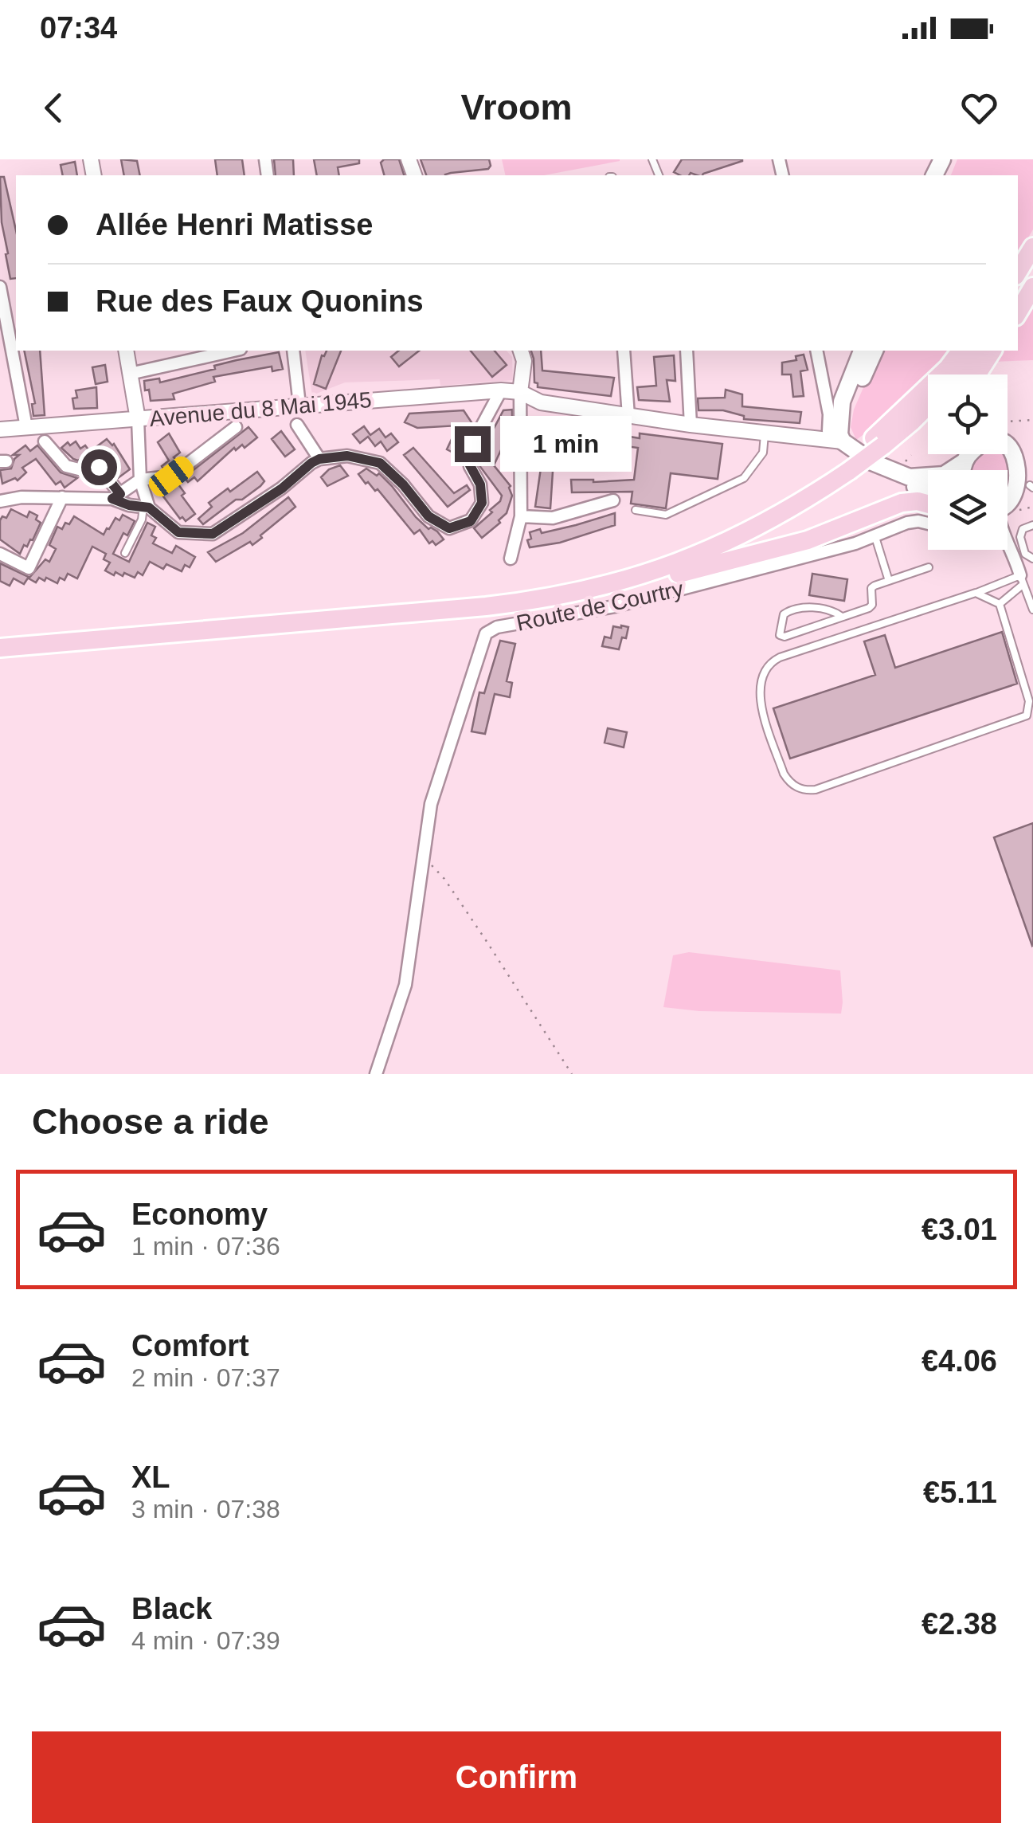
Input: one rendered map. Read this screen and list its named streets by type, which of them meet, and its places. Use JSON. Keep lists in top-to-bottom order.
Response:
{
  "streets": {
    "street": ["Avenue du 8 Mai 1945", "Route de Courtry"]
  },
  "page": {
    "status": "07:34",
    "header": "Vroom",
    "banner": ["Allée Henri Matisse", "Rue des Faux Quonins"],
    "bubble": "1 min",
    "heading": "Choose a ride",
    "list": [
      {
        "name": "Economy",
        "note": "1 min · 07:36",
        "value": "€3.01"
      },
      {
        "name": "Comfort",
        "note": "2 min · 07:37",
        "value": "€4.06"
      },
      {
        "name": "XL",
        "note": "3 min · 07:38",
        "value": "€5.11"
      },
      {
        "name": "Black",
        "note": "4 min · 07:39",
        "value": "€2.38"
      }
    ],
    "buttons": "Confirm"
  }
}
